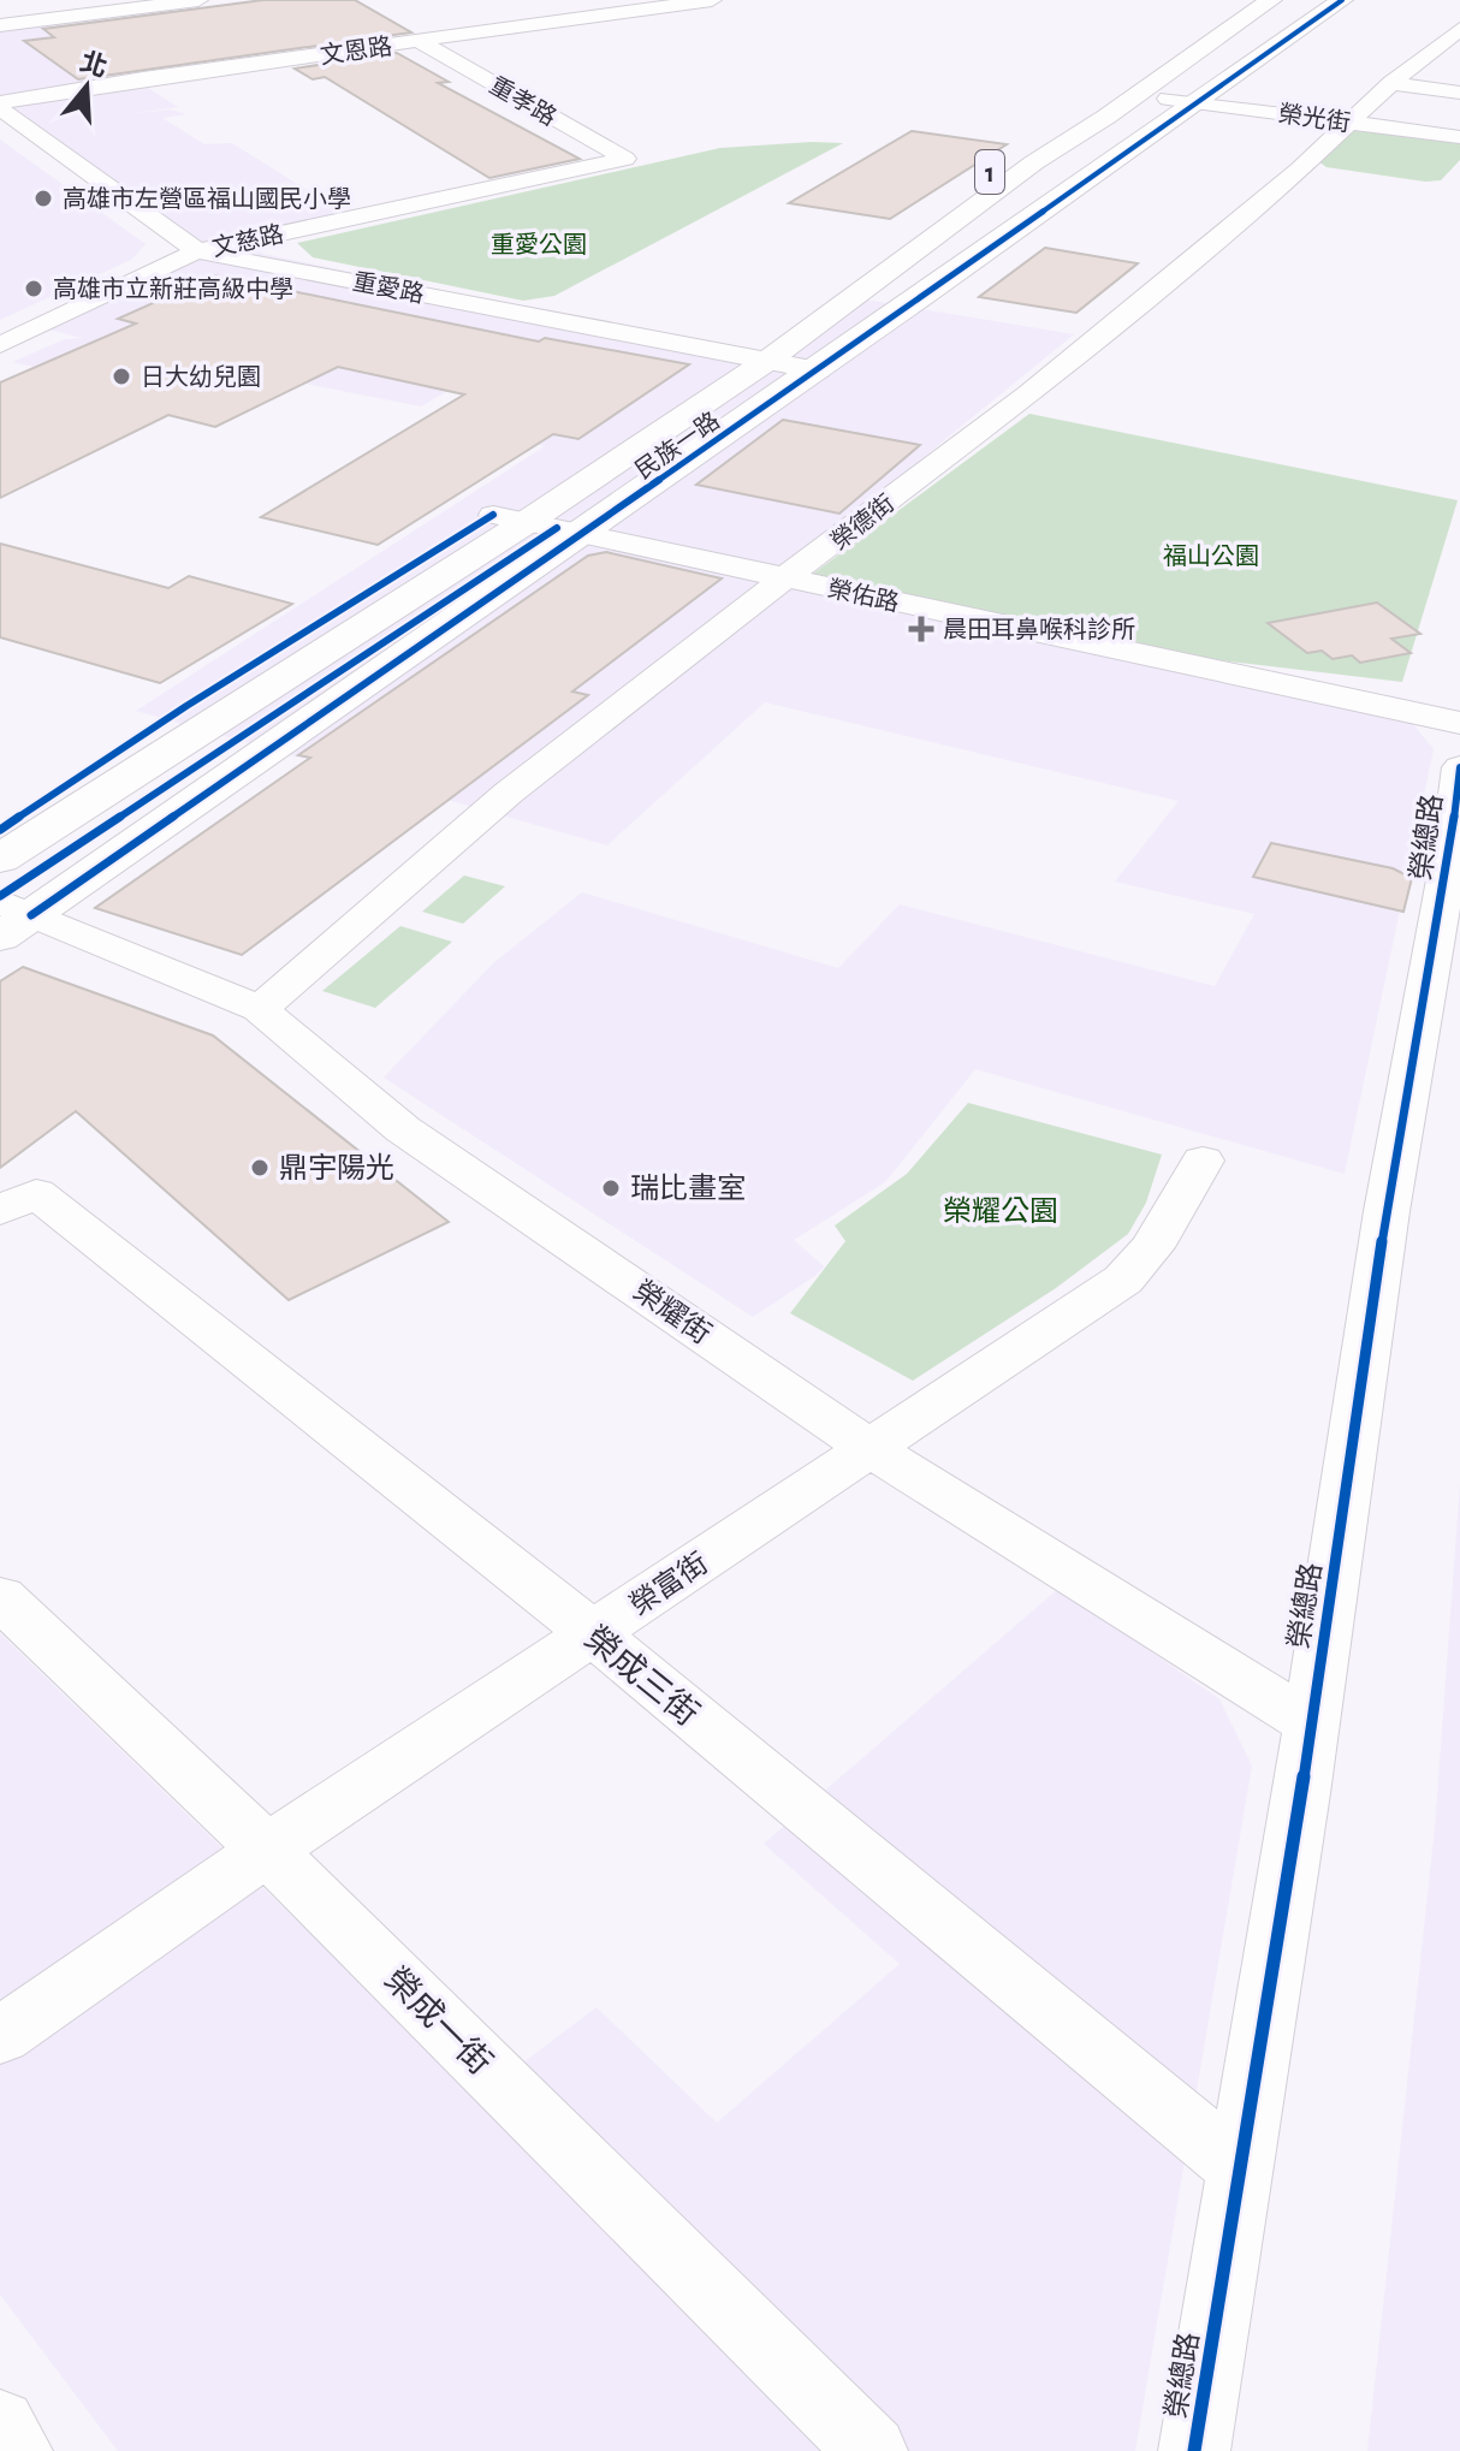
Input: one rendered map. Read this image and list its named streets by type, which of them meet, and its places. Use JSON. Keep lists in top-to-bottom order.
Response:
{
  "streets": {
    "main road": ["1", "民族一路"],
    "street": [
      "文恩路",
      "重孝路",
      "榮光街",
      "文慈路",
      "重愛路",
      "榮德街",
      "榮佑路",
      "榮總路",
      "榮耀街",
      "榮富街",
      "榮成三街",
      "榮成一街"
    ]
  },
  "crossings": [
    ["文恩路", "重孝路"],
    ["文恩路", "重愛路"],
    ["重孝路", "文慈路"],
    ["榮光街", "民族一路"],
    ["榮光街", "榮德街"],
    ["文慈路", "重愛路"],
    ["重愛路", "民族一路"],
    ["民族一路", "榮佑路"],
    ["民族一路", "榮耀街"],
    ["榮德街", "榮佑路"],
    ["榮德街", "榮耀街"],
    ["榮總路", "榮耀街"],
    ["榮總路", "榮成三街"],
    ["榮耀街", "榮富街"],
    ["榮富街", "榮成三街"],
    ["榮富街", "榮成一街"]
  ],
  "parks": ["重愛公園", "福山公園", "榮耀公園"],
  "places": {
    "other": [
      "高雄市左營區福山國民小學",
      "高雄市立新莊高級中學",
      "日大幼兒園",
      "鼎宇陽光",
      "瑞比畫室"
    ],
    "health": ["晨田耳鼻喉科診所"]
  },
  "north": "top"
}
